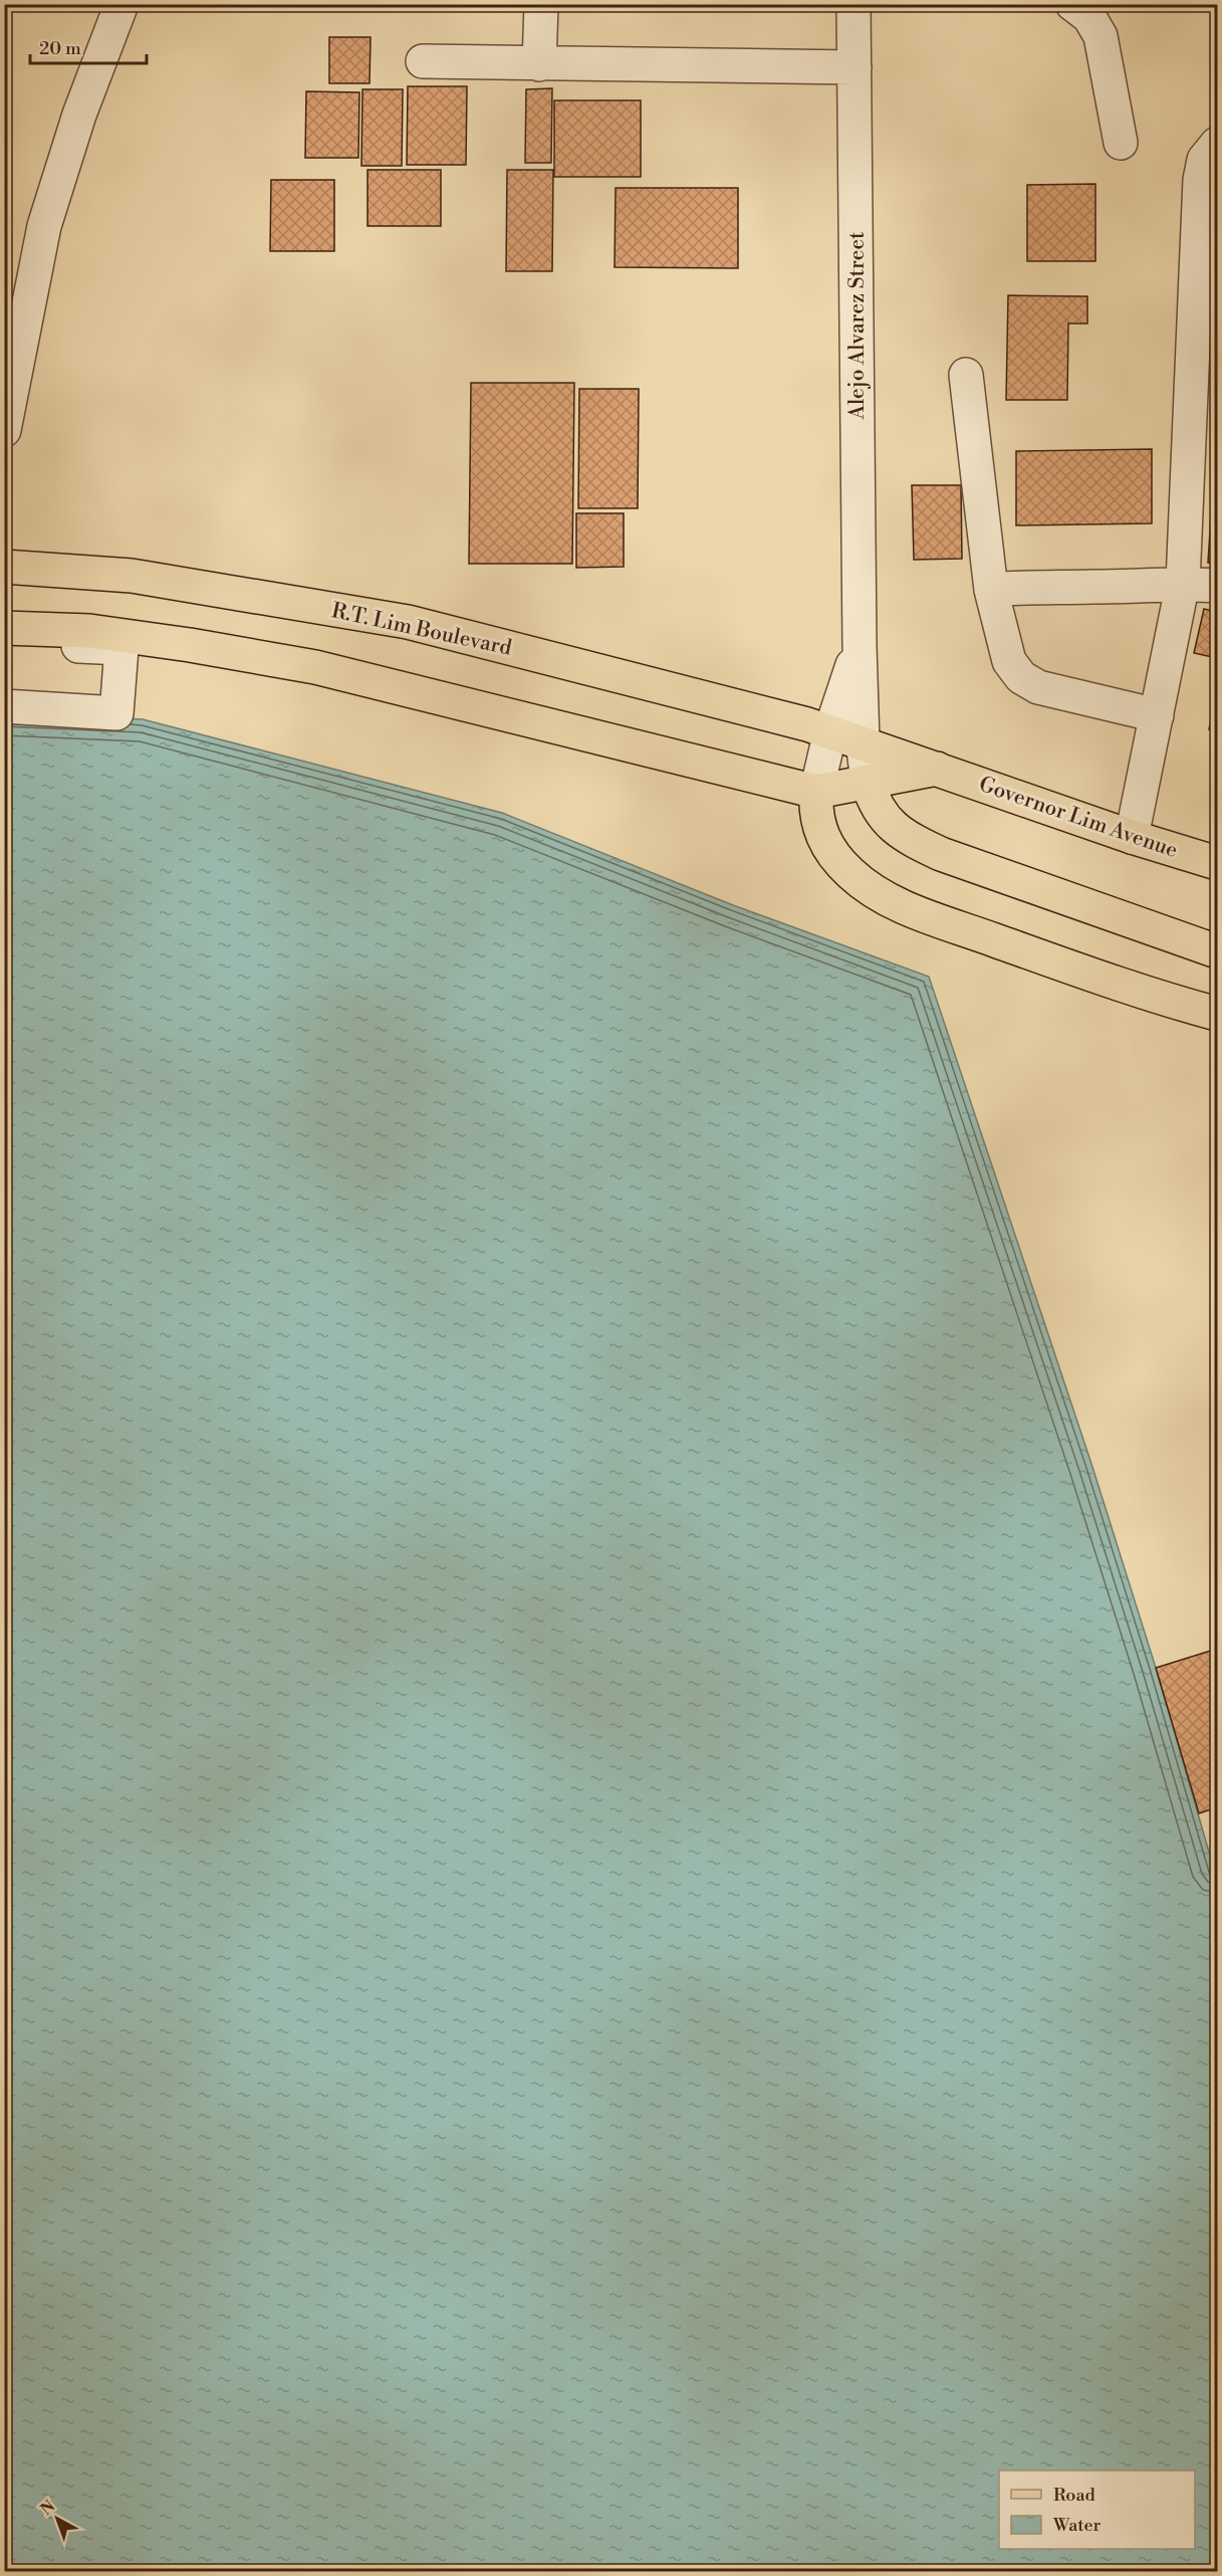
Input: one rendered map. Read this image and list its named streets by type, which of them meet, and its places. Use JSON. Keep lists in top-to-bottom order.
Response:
{
  "streets": {
    "main road": ["R.T. Lim Boulevard", "Governor Lim Avenue"],
    "street": ["Alejo Alvarez Street"]
  },
  "crossings": [
    ["Alejo Alvarez Street", "R.T. Lim Boulevard"],
    ["Alejo Alvarez Street", "Governor Lim Avenue"],
    ["R.T. Lim Boulevard", "Governor Lim Avenue"]
  ],
  "legend": ["Road", "Water"],
  "scale_bar": "20 m",
  "north": "top left"
}
